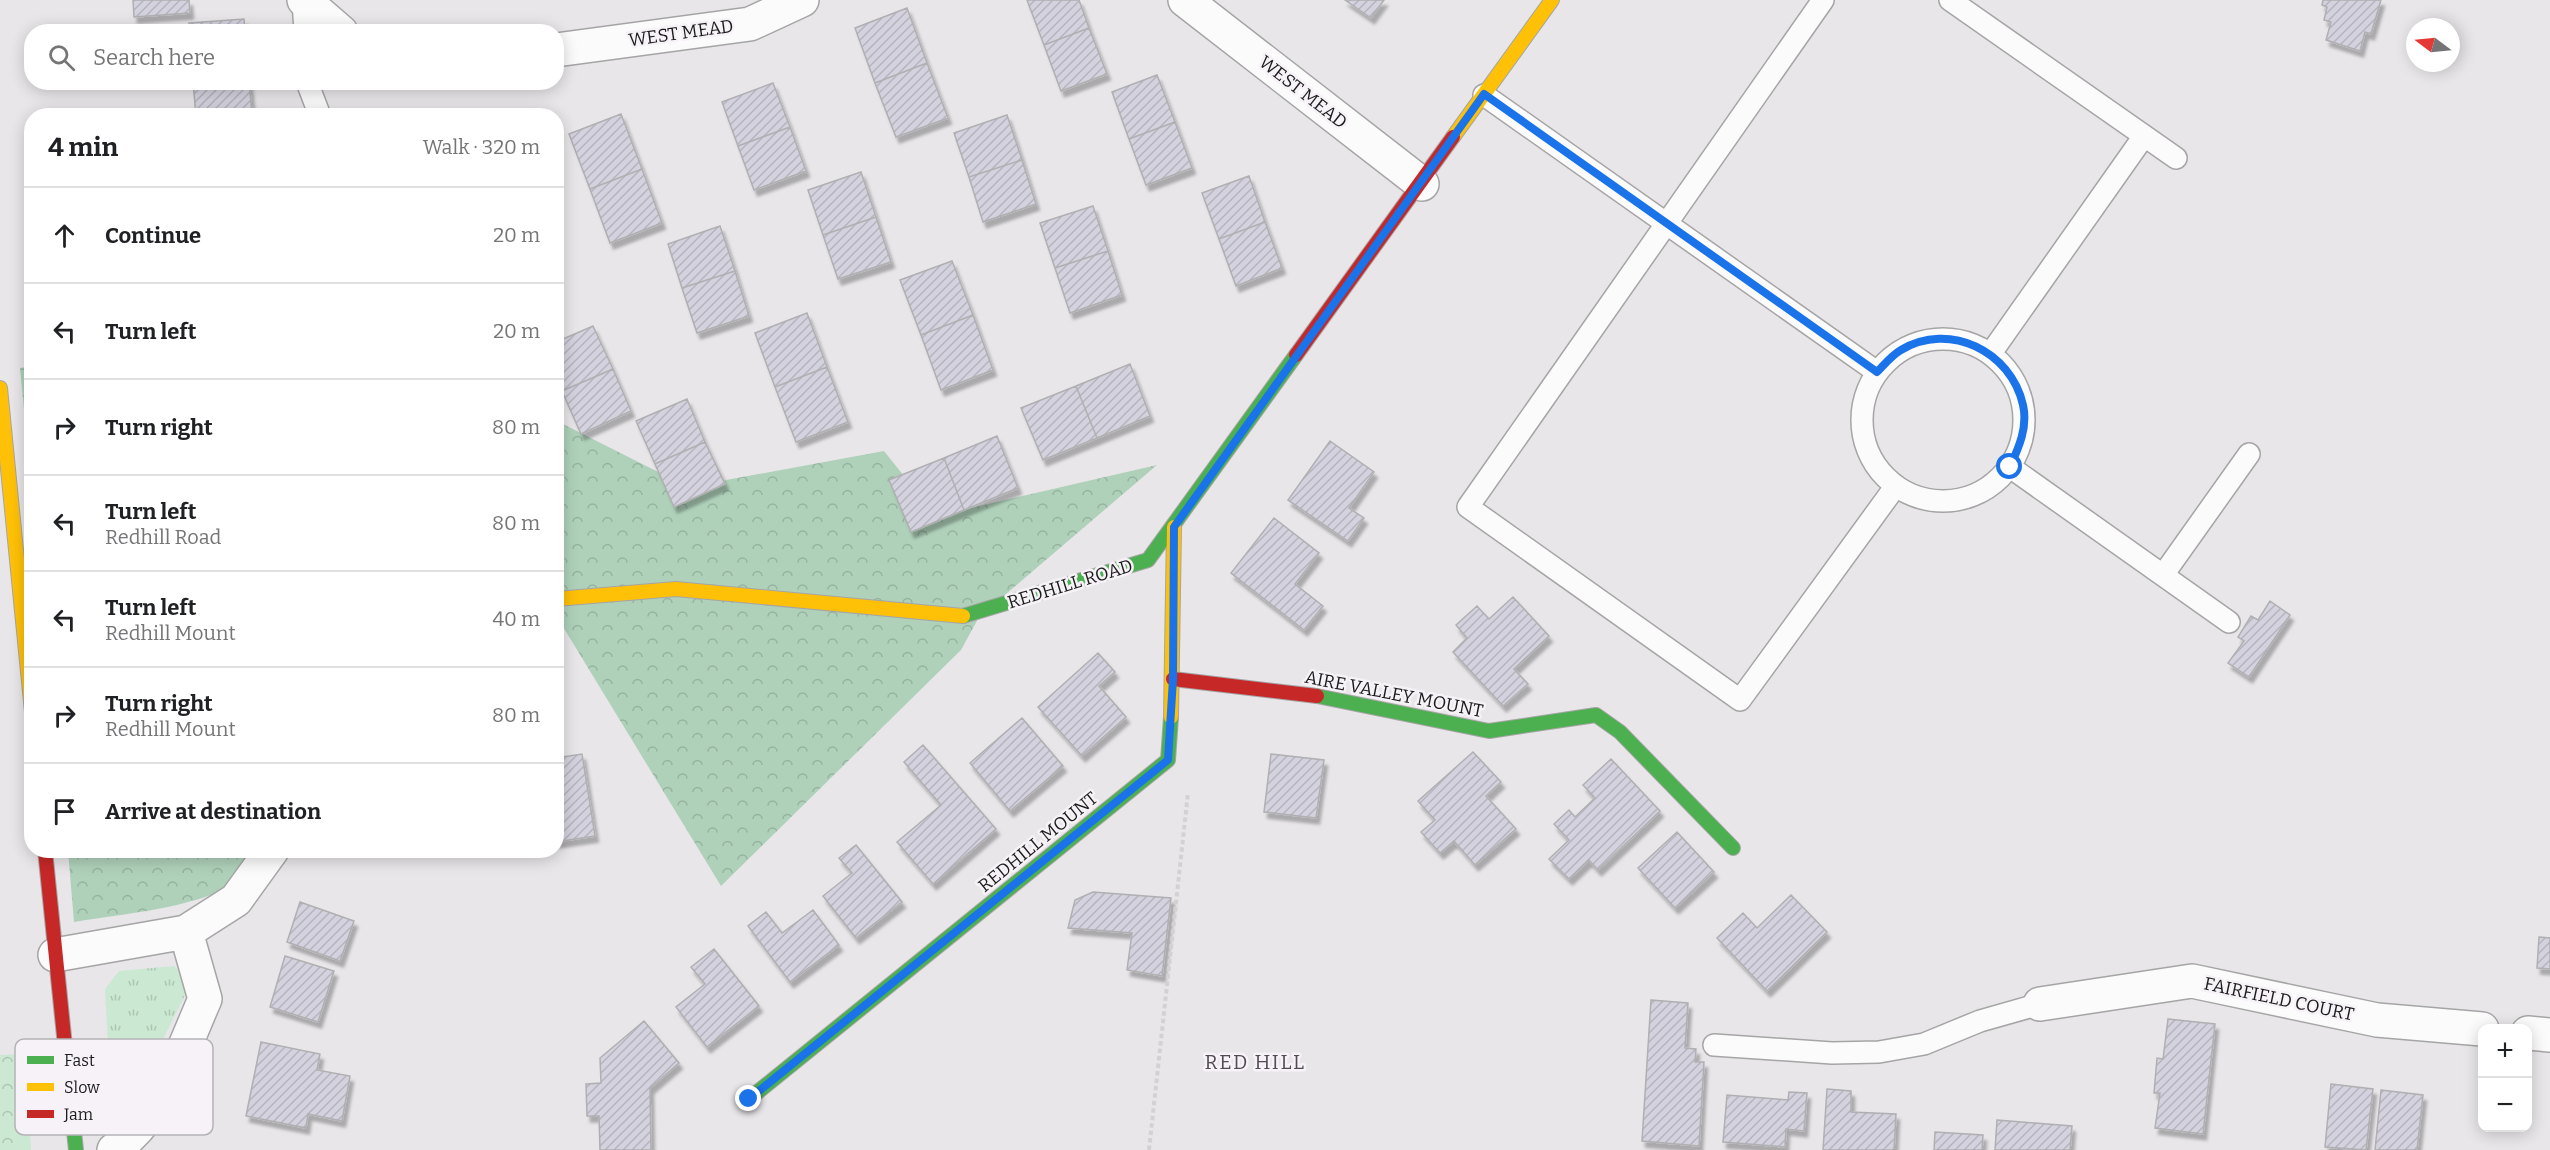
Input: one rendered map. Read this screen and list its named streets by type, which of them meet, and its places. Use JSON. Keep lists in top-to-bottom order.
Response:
{
  "streets": {
    "street": [
      "WEST MEAD",
      "REDHILL ROAD",
      "AIRE VALLEY MOUNT",
      "REDHILL MOUNT",
      "FAIRFIELD COURT"
    ]
  },
  "crossings": [
    ["WEST MEAD", "REDHILL ROAD"]
  ],
  "districts": ["RED HILL"],
  "legend": ["Fast", "Slow", "Jam"],
  "north": "left",
  "page": {
    "search": "Search here",
    "heading": ["4 min", "Walk · 320 m"],
    "list": [
      ["Continue", "20 m"],
      ["Turn left", "20 m"],
      ["Turn right", "80 m"],
      ["Turn left", "Redhill Road", "80 m"],
      ["Turn left", "Redhill Mount", "40 m"],
      ["Turn right", "Redhill Mount", "80 m"],
      "Arrive at destination"
    ],
    "map_buttons": ["+", "−"]
  }
}
